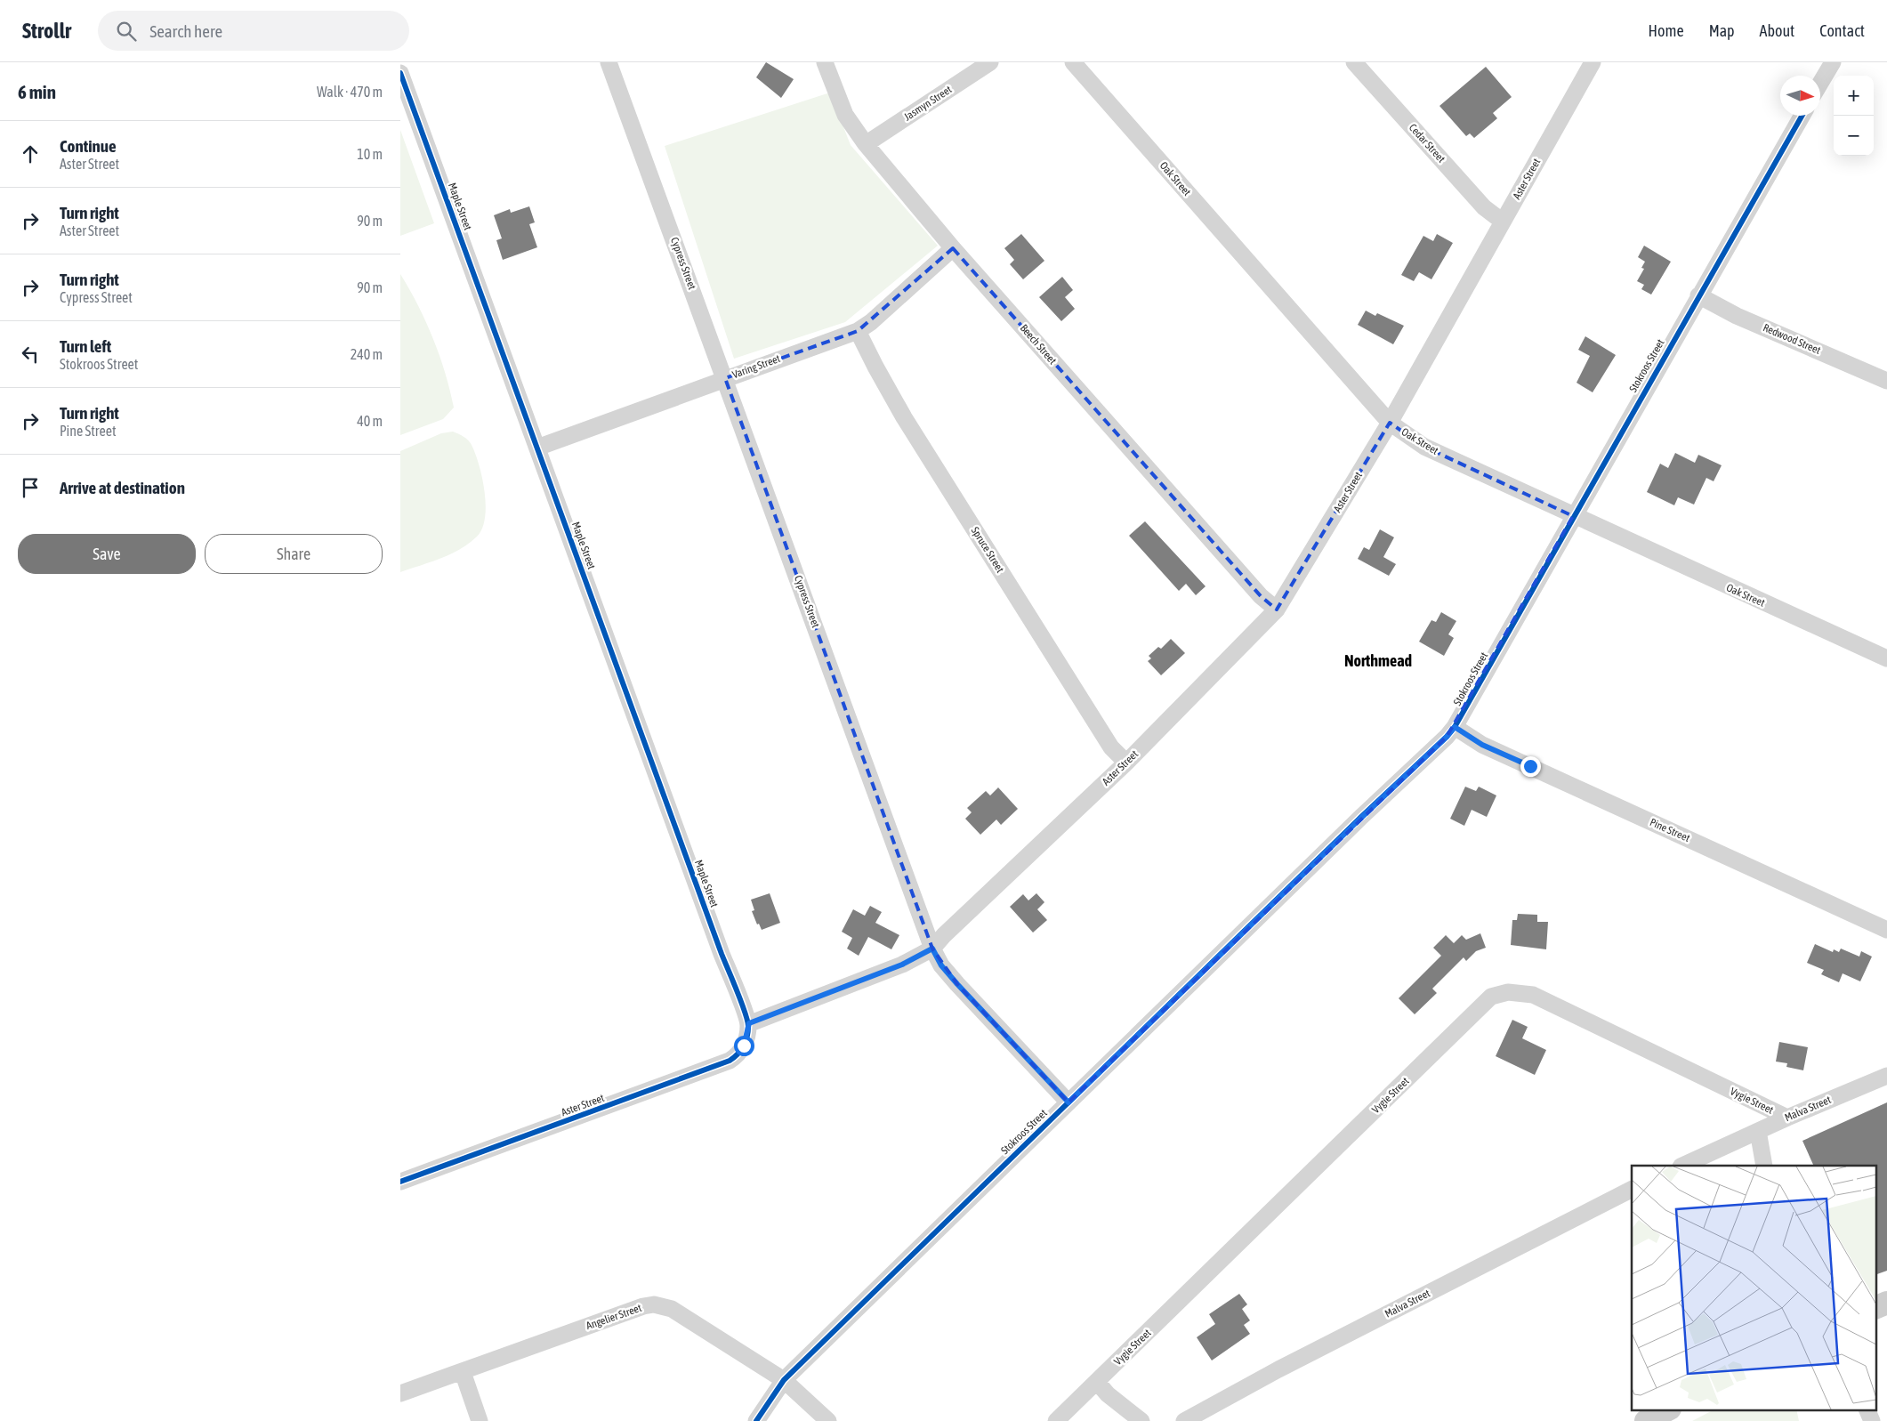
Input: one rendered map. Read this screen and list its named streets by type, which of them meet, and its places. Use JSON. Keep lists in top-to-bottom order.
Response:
{
  "streets": {
    "street": [
      "Jasmyn Street",
      "Cedar Street",
      "Oak Street",
      "Aster Street",
      "Maple Street",
      "Cypress Street",
      "Redwood Street",
      "Beech Street",
      "Stokroos Street",
      "Varing Street",
      "Spruce Street",
      "Pine Street",
      "Vygie Street",
      "Malva Street",
      "Angelier Street"
    ]
  },
  "crossings": [
    ["Jasmyn Street", "Beech Street"],
    ["Cedar Street", "Aster Street"],
    ["Oak Street", "Aster Street"],
    ["Oak Street", "Stokroos Street"],
    ["Aster Street", "Maple Street"],
    ["Aster Street", "Cypress Street"],
    ["Aster Street", "Beech Street"],
    ["Aster Street", "Spruce Street"],
    ["Maple Street", "Varing Street"],
    ["Cypress Street", "Stokroos Street"],
    ["Cypress Street", "Varing Street"],
    ["Redwood Street", "Stokroos Street"],
    ["Beech Street", "Varing Street"],
    ["Stokroos Street", "Pine Street"],
    ["Stokroos Street", "Angelier Street"],
    ["Varing Street", "Spruce Street"],
    ["Vygie Street", "Malva Street"]
  ],
  "districts": ["Northmead"],
  "north": "right",
  "page": {
    "header": "Strollr",
    "search": "Search here",
    "nav": [
      "Home",
      "Map",
      "About",
      "Contact"
    ],
    "heading": ["6 min", "Walk · 470 m"],
    "map_buttons": ["+", "−"],
    "list": [
      ["Continue", "Aster Street", "10 m"],
      ["Turn right", "Aster Street", "90 m"],
      ["Turn right", "Cypress Street", "90 m"],
      ["Turn left", "Stokroos Street", "240 m"],
      ["Turn right", "Pine Street", "40 m"],
      "Arrive at destination"
    ],
    "buttons": ["Save", "Share"]
  }
}
